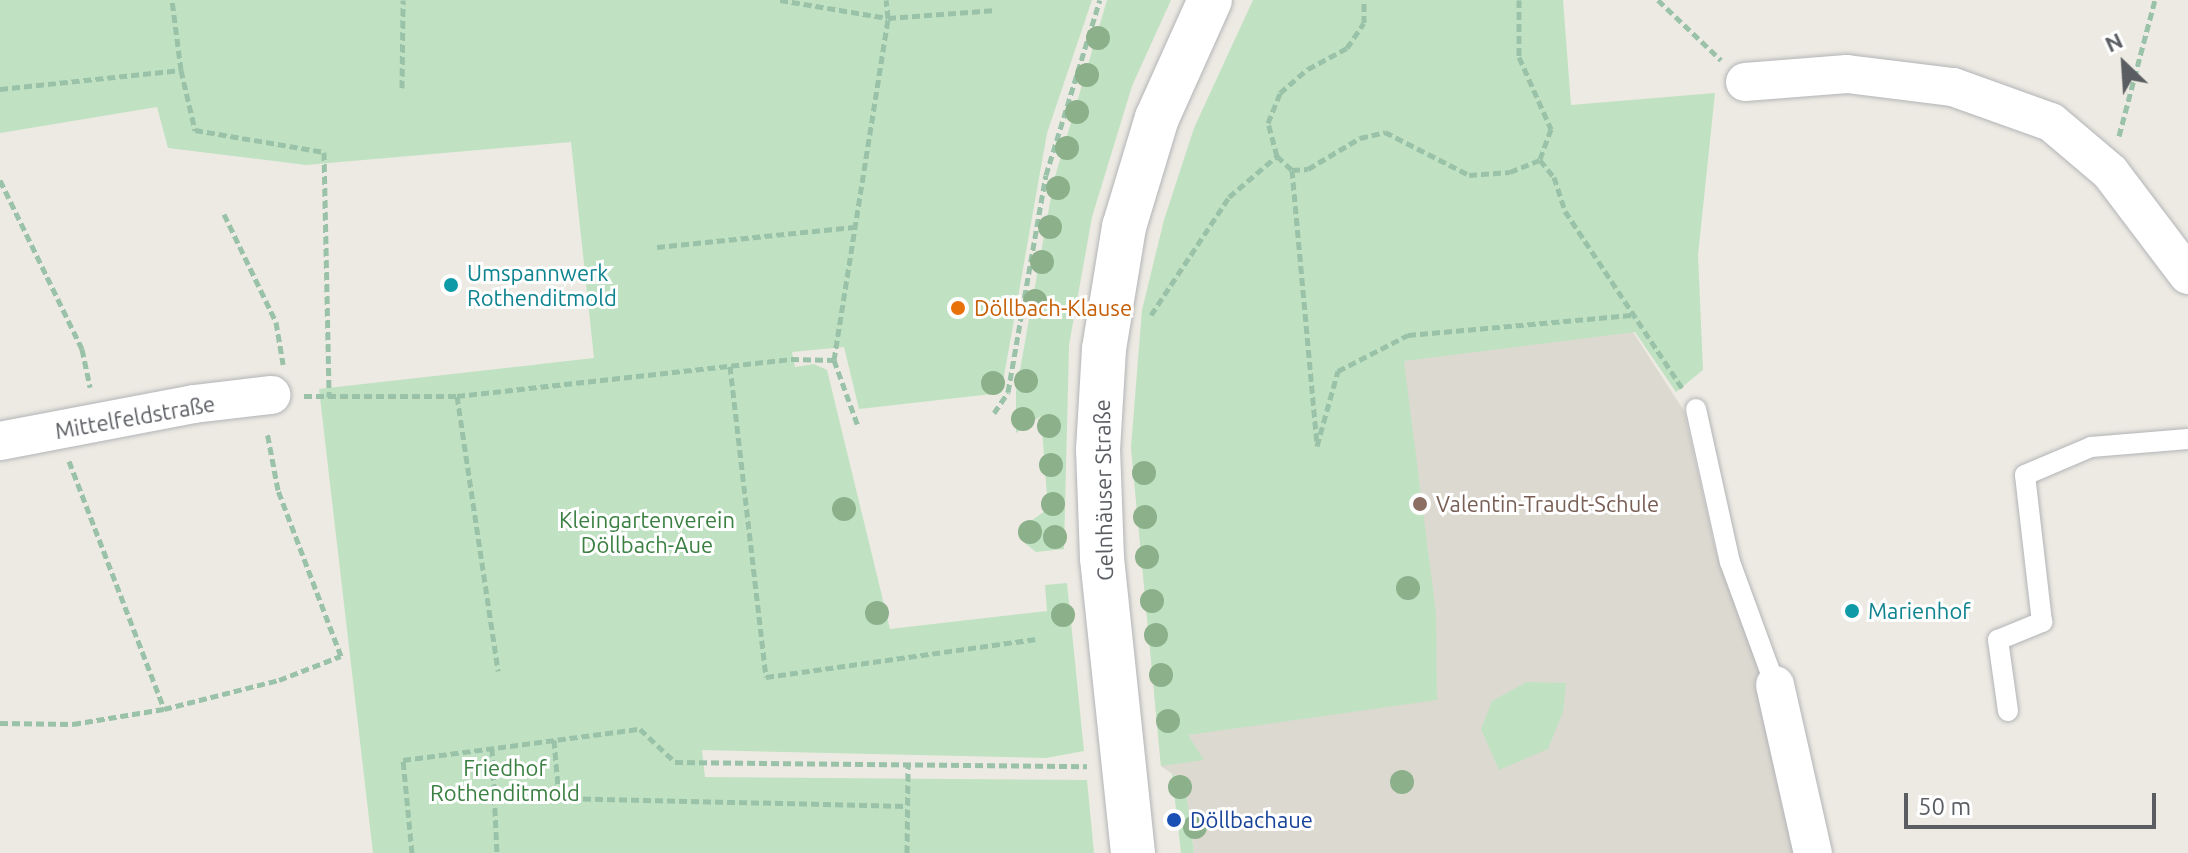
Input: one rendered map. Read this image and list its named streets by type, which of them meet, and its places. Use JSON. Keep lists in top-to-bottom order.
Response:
{
  "streets": {
    "main road": ["Gelnhäuser Straße"],
    "street": ["Mittelfeldstraße"]
  },
  "parks": ["Kleingartenverein Döllbach-Aue", "Friedhof Rothenditmold"],
  "places": [
    "Umspannwerk Rothenditmold",
    "Döllbach-Klause",
    "Valentin-Traudt-Schule",
    "Marienhof",
    "Döllbachaue"
  ],
  "scale_bar": "50 m",
  "north": "top left"
}
